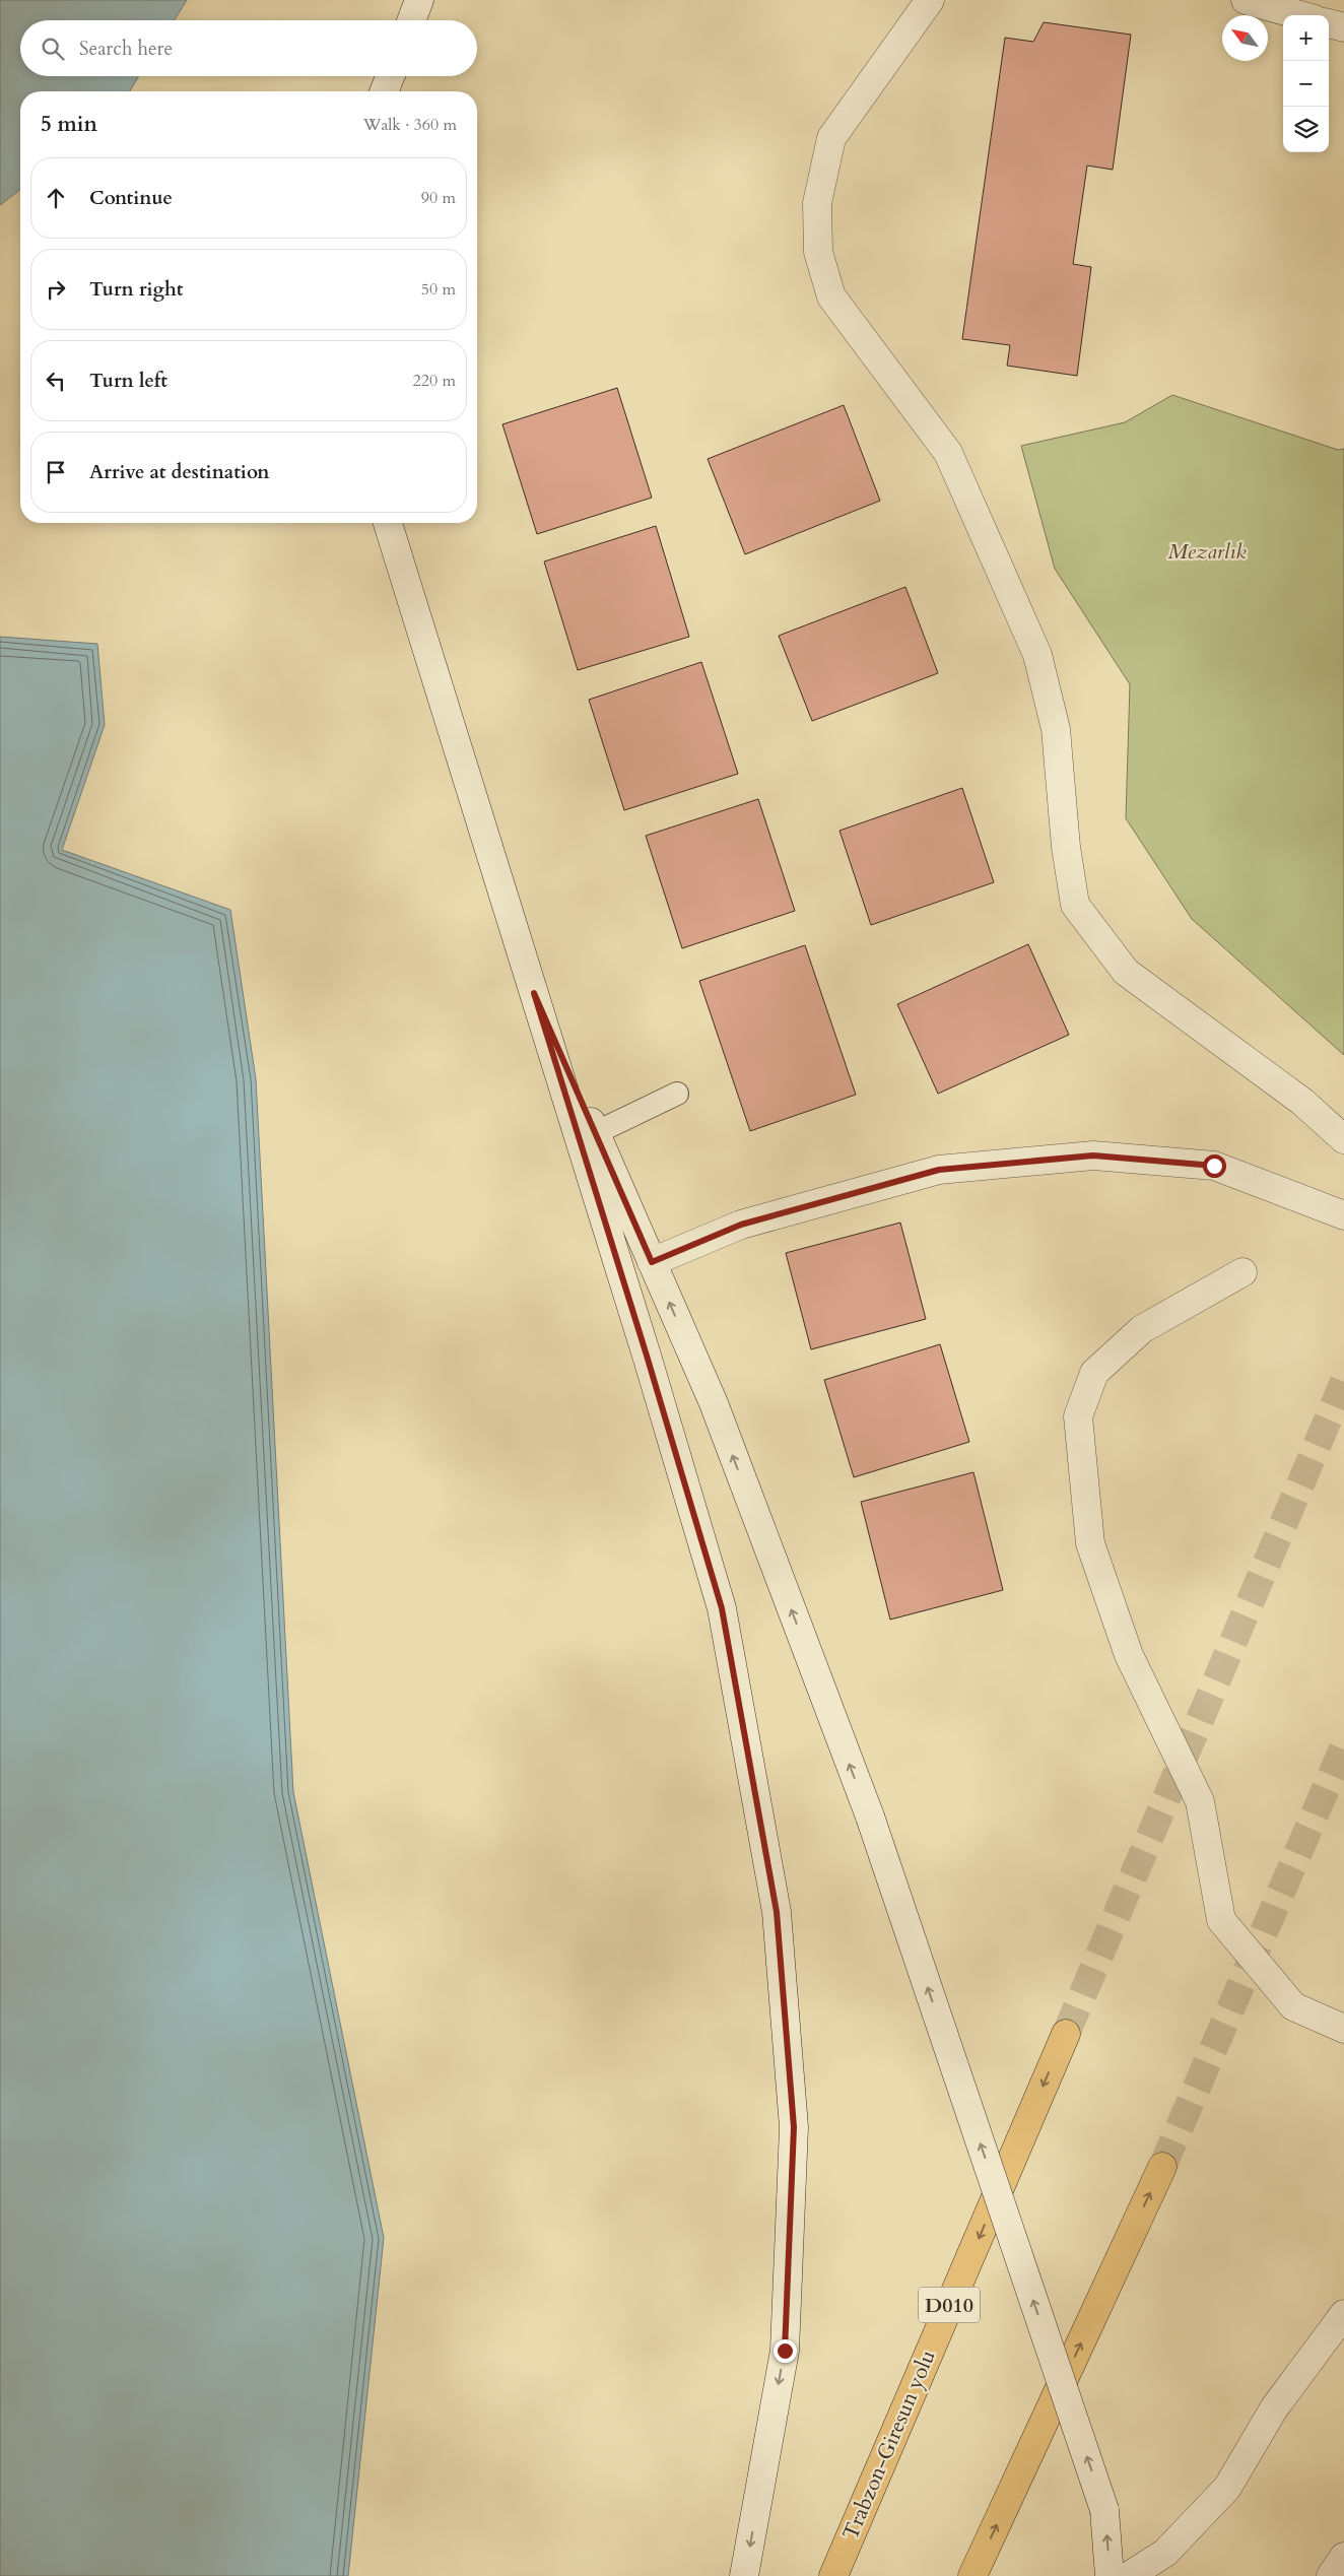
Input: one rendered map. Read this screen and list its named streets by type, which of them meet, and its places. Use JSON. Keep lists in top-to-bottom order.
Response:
{
  "streets": {
    "highway": ["D010", "Trabzon-Giresun yolu"]
  },
  "parks": ["Mezarlık"],
  "north": "top left",
  "page": {
    "map_buttons": ["+", "−"],
    "search": "Search here",
    "heading": ["5 min", "Walk · 360 m"],
    "list": [
      ["Continue", "90 m"],
      ["Turn right", "50 m"],
      ["Turn left", "220 m"],
      "Arrive at destination"
    ]
  }
}
